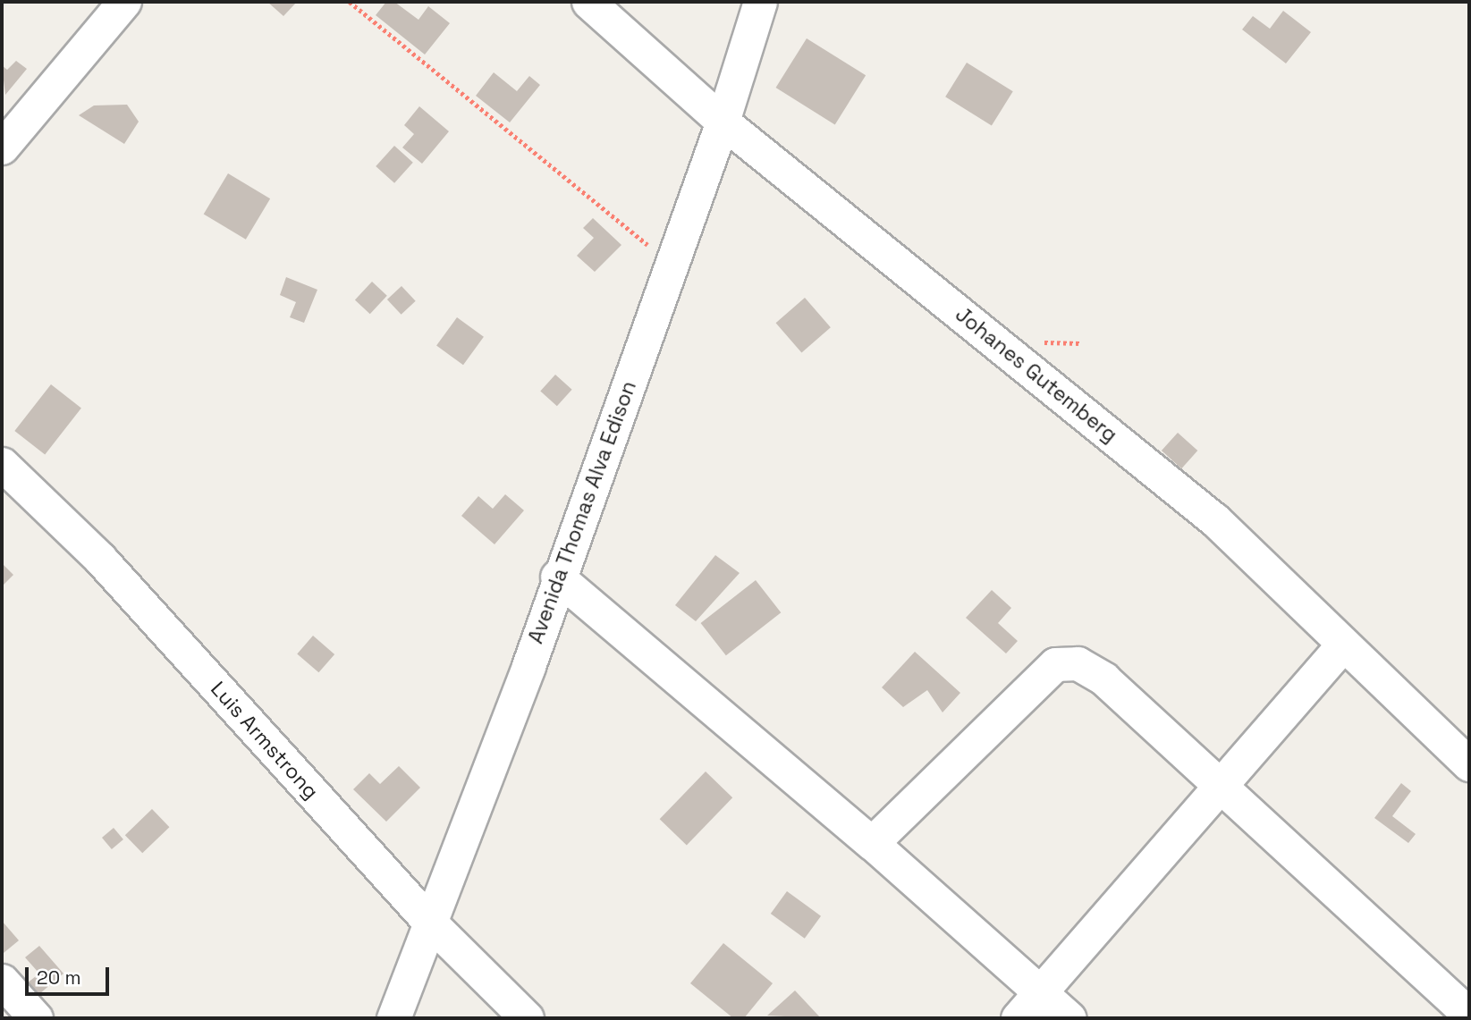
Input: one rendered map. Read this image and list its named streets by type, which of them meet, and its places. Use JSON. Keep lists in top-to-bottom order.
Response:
{
  "streets": {
    "street": ["Johanes Gutemberg", "Avenida Thomas Alva Edison", "Luis Armstrong"]
  },
  "crossings": [
    ["Johanes Gutemberg", "Avenida Thomas Alva Edison"],
    ["Avenida Thomas Alva Edison", "Luis Armstrong"]
  ],
  "scale_bar": "20 m"
}
